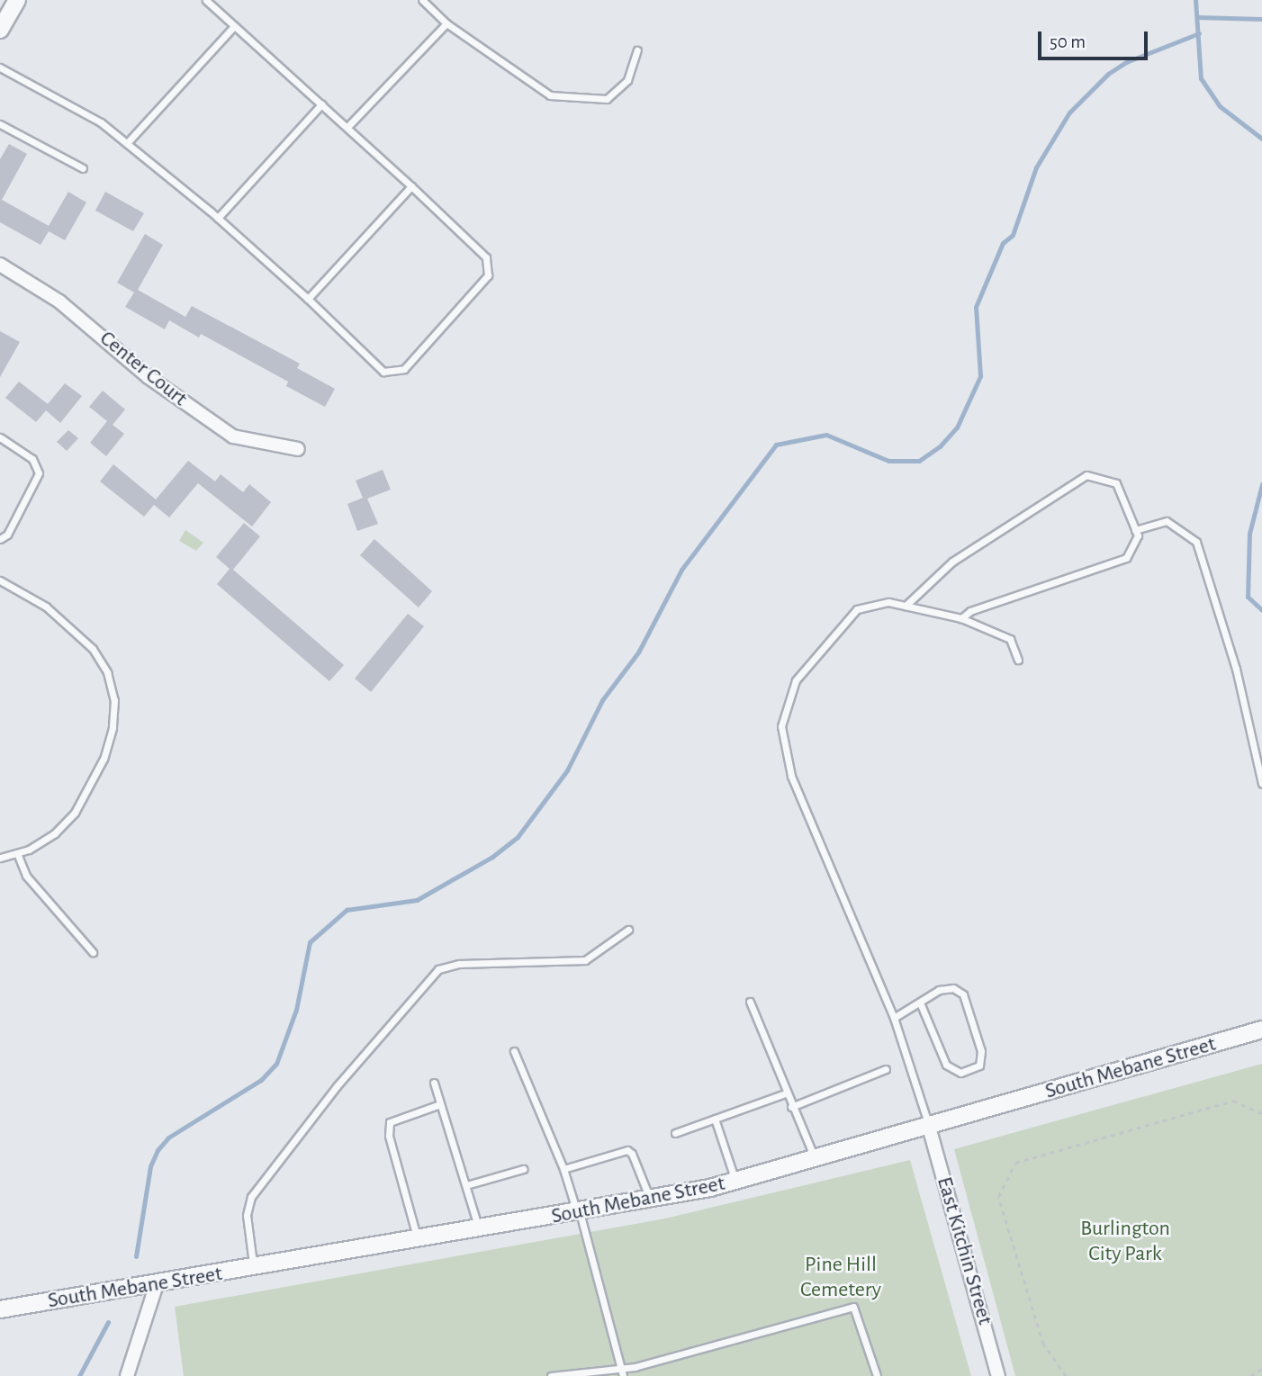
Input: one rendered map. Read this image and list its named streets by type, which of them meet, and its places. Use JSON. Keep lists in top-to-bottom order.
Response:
{
  "streets": {
    "street": ["Center Court", "South Mebane Street", "East Kitchin Street"]
  },
  "crossings": [
    ["South Mebane Street", "East Kitchin Street"]
  ],
  "parks": ["Burlington City Park", "Pine Hill Cemetery"],
  "scale_bar": "50 m"
}
